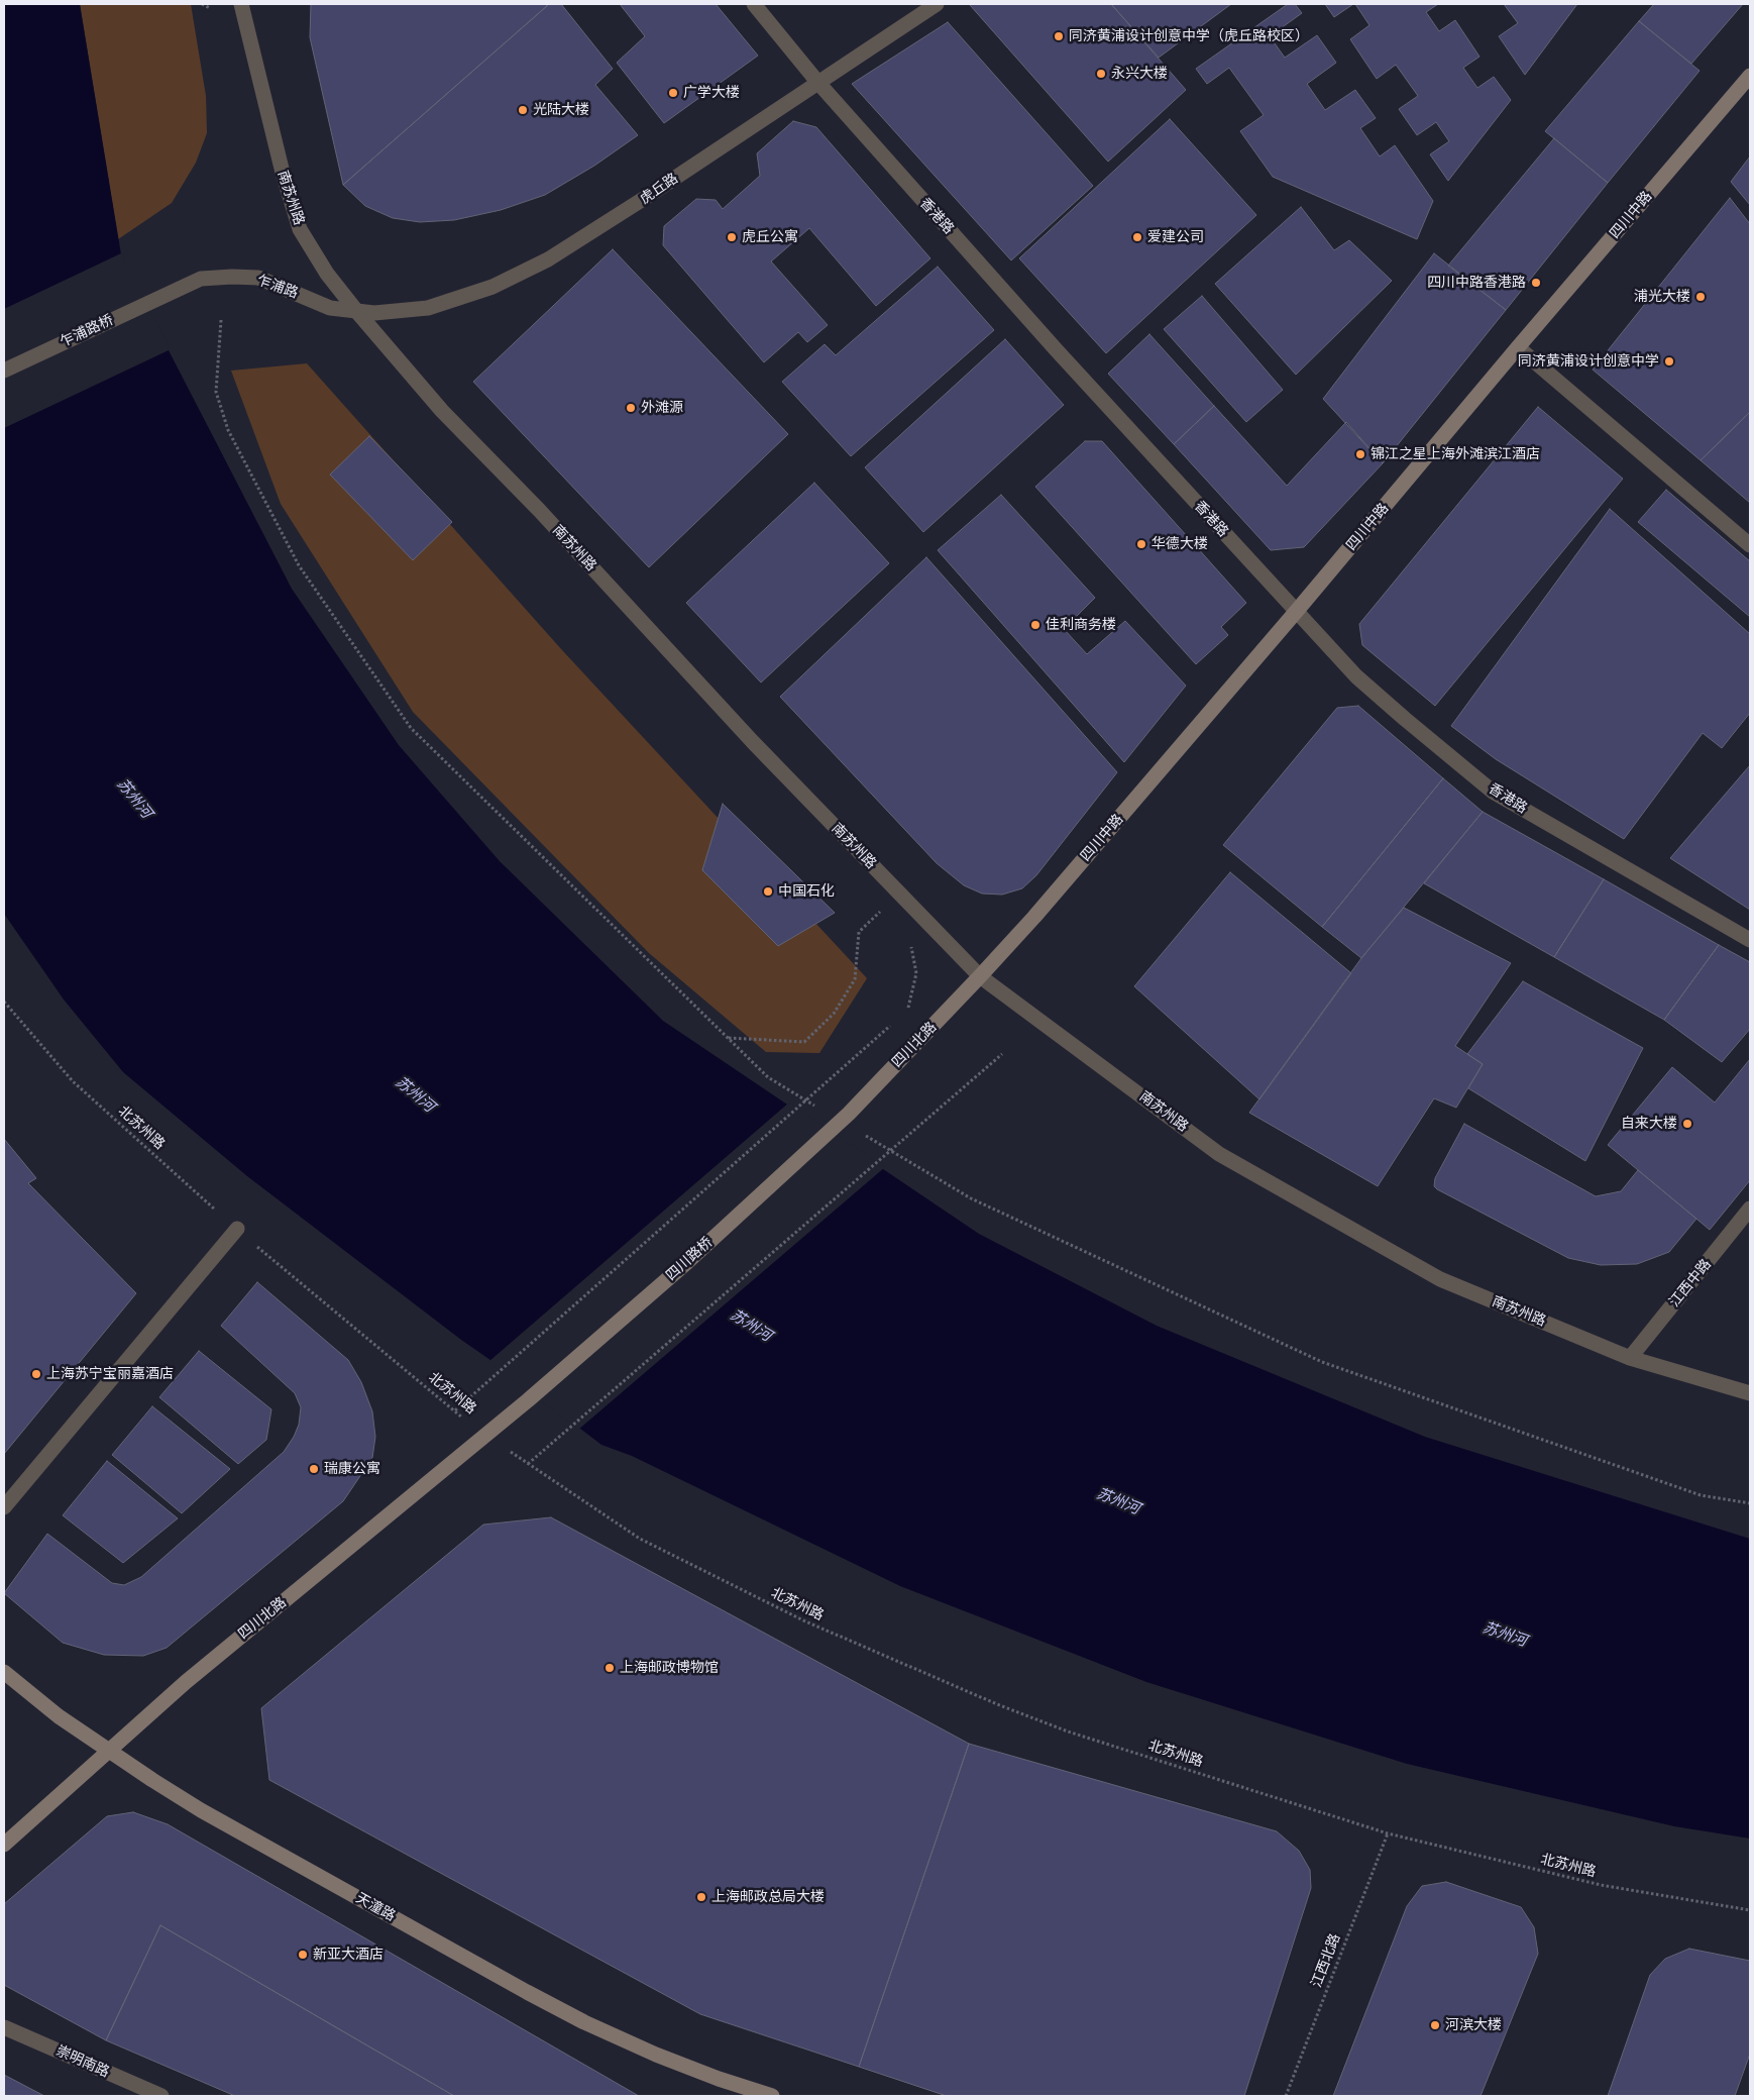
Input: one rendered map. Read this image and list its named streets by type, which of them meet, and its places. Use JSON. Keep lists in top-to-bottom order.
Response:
{
  "streets": {
    "main road": [
      "四川中路",
      "四川北路",
      "四川路桥",
      "天潼路"
    ],
    "street": [
      "虎丘路",
      "南苏州路",
      "香港路",
      "乍浦路",
      "乍浦路桥",
      "江西中路",
      "崇明南路"
    ],
    "path": ["北苏州路", "江西北路"]
  },
  "crossings": [
    ["虎丘路", "南苏州路"],
    ["虎丘路", "香港路"],
    ["虎丘路", "乍浦路"],
    ["南苏州路", "四川中路"],
    ["南苏州路", "乍浦路"],
    ["南苏州路", "四川北路"],
    ["南苏州路", "江西中路"],
    ["四川中路", "香港路"],
    ["四川中路", "四川北路"],
    ["乍浦路", "乍浦路桥"],
    ["四川北路", "北苏州路"],
    ["四川北路", "四川路桥"],
    ["四川北路", "天潼路"],
    ["北苏州路", "江西北路"]
  ],
  "water": ["苏州河"],
  "places": [
    "同济黄浦设计创意中学（虎丘路校区）",
    "永兴大楼",
    "广学大楼",
    "光陆大楼",
    "虎丘公寓",
    "爱建公司",
    "四川中路香港路",
    "浦光大楼",
    "同济黄浦设计创意中学",
    "外滩源",
    "锦江之星上海外滩滨江酒店",
    "华德大楼",
    "佳利商务楼",
    "中国石化",
    "自来大楼",
    "上海苏宁宝丽嘉酒店",
    "瑞康公寓",
    "上海邮政博物馆",
    "上海邮政总局大楼",
    "新亚大酒店",
    "河滨大楼"
  ]
}
